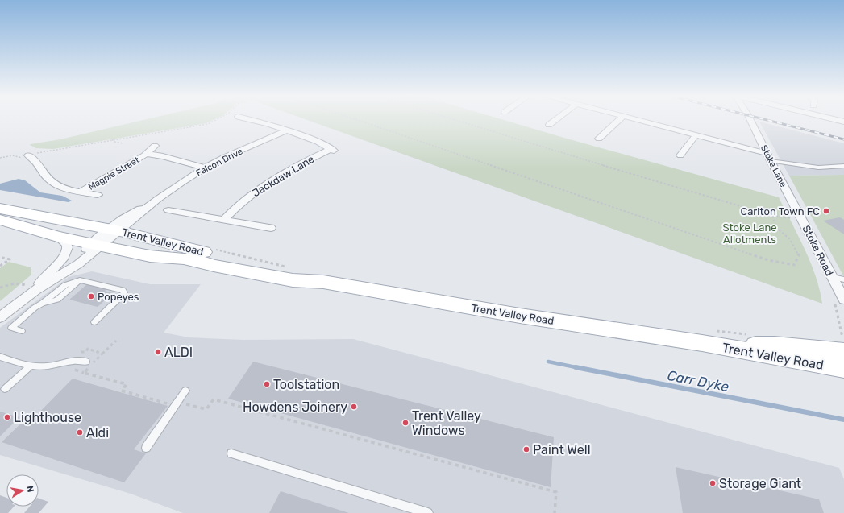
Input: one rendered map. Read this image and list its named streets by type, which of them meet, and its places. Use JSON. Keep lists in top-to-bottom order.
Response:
{
  "streets": {
    "main road": ["Trent Valley Road"],
    "street": [
      "Falcon Drive",
      "Stoke Lane",
      "Magpie Street",
      "Jackdaw Lane",
      "Stoke Road"
    ]
  },
  "crossings": [
    ["Falcon Drive", "Magpie Street"],
    ["Falcon Drive", "Jackdaw Lane"],
    ["Falcon Drive", "Trent Valley Road"],
    ["Stoke Lane", "Stoke Road"]
  ],
  "water": ["Carr Dyke"],
  "parks": ["Stoke Lane Allotments"],
  "places": [
    "Carlton Town FC",
    "Popeyes",
    "ALDI",
    "Toolstation",
    "Howdens Joinery",
    "Lighthouse",
    "Trent Valley Windows",
    "Aldi",
    "Paint Well",
    "Storage Giant"
  ],
  "north": "right"
}
